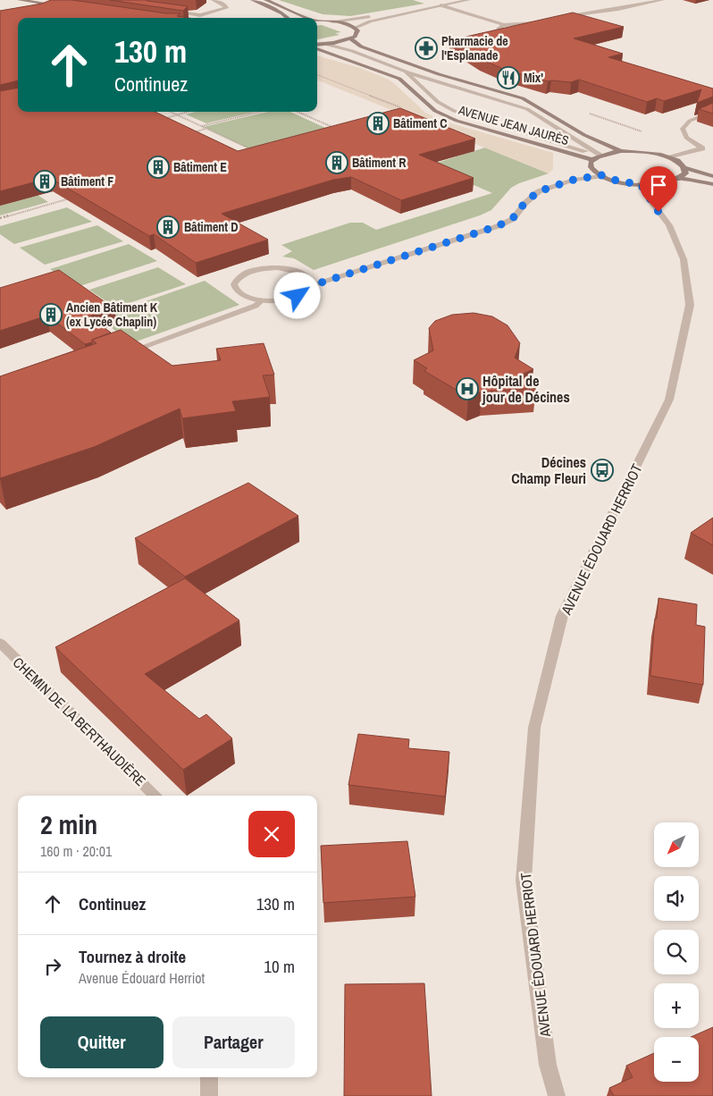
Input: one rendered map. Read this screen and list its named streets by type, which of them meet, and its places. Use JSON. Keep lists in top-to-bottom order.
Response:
{
  "streets": {
    "main road": ["AVENUE JEAN JAURÈS"],
    "street": ["AVENUE ÉDOUARD HERRIOT", "CHEMIN DE LA BERTHAUDIÈRE"]
  },
  "places": {
    "pharmacy": ["Pharmacie de l'Esplanade"],
    "restaurant": ["Mix'"],
    "building": [
      "Bâtiment C",
      "Bâtiment R",
      "Bâtiment E",
      "Bâtiment F",
      "Bâtiment D",
      "Ancien Bâtiment K (ex Lycée Chaplin)"
    ],
    "hospital": ["Hôpital de jour de Décines"],
    "bus stop": ["Décines Champ Fleuri"]
  },
  "north": "bottom left",
  "page": {
    "turn": ["130 m", "Continuez"],
    "heading": ["2 min", "160 m · 20:01"],
    "map_buttons": ["+", "−"],
    "list": [
      {
        "name": "Continuez",
        "value": "130 m"
      },
      {
        "name": "Tournez à droite",
        "note": "Avenue Édouard Herriot",
        "value": "10 m"
      }
    ],
    "buttons": ["Quitter", "Partager"]
  }
}
